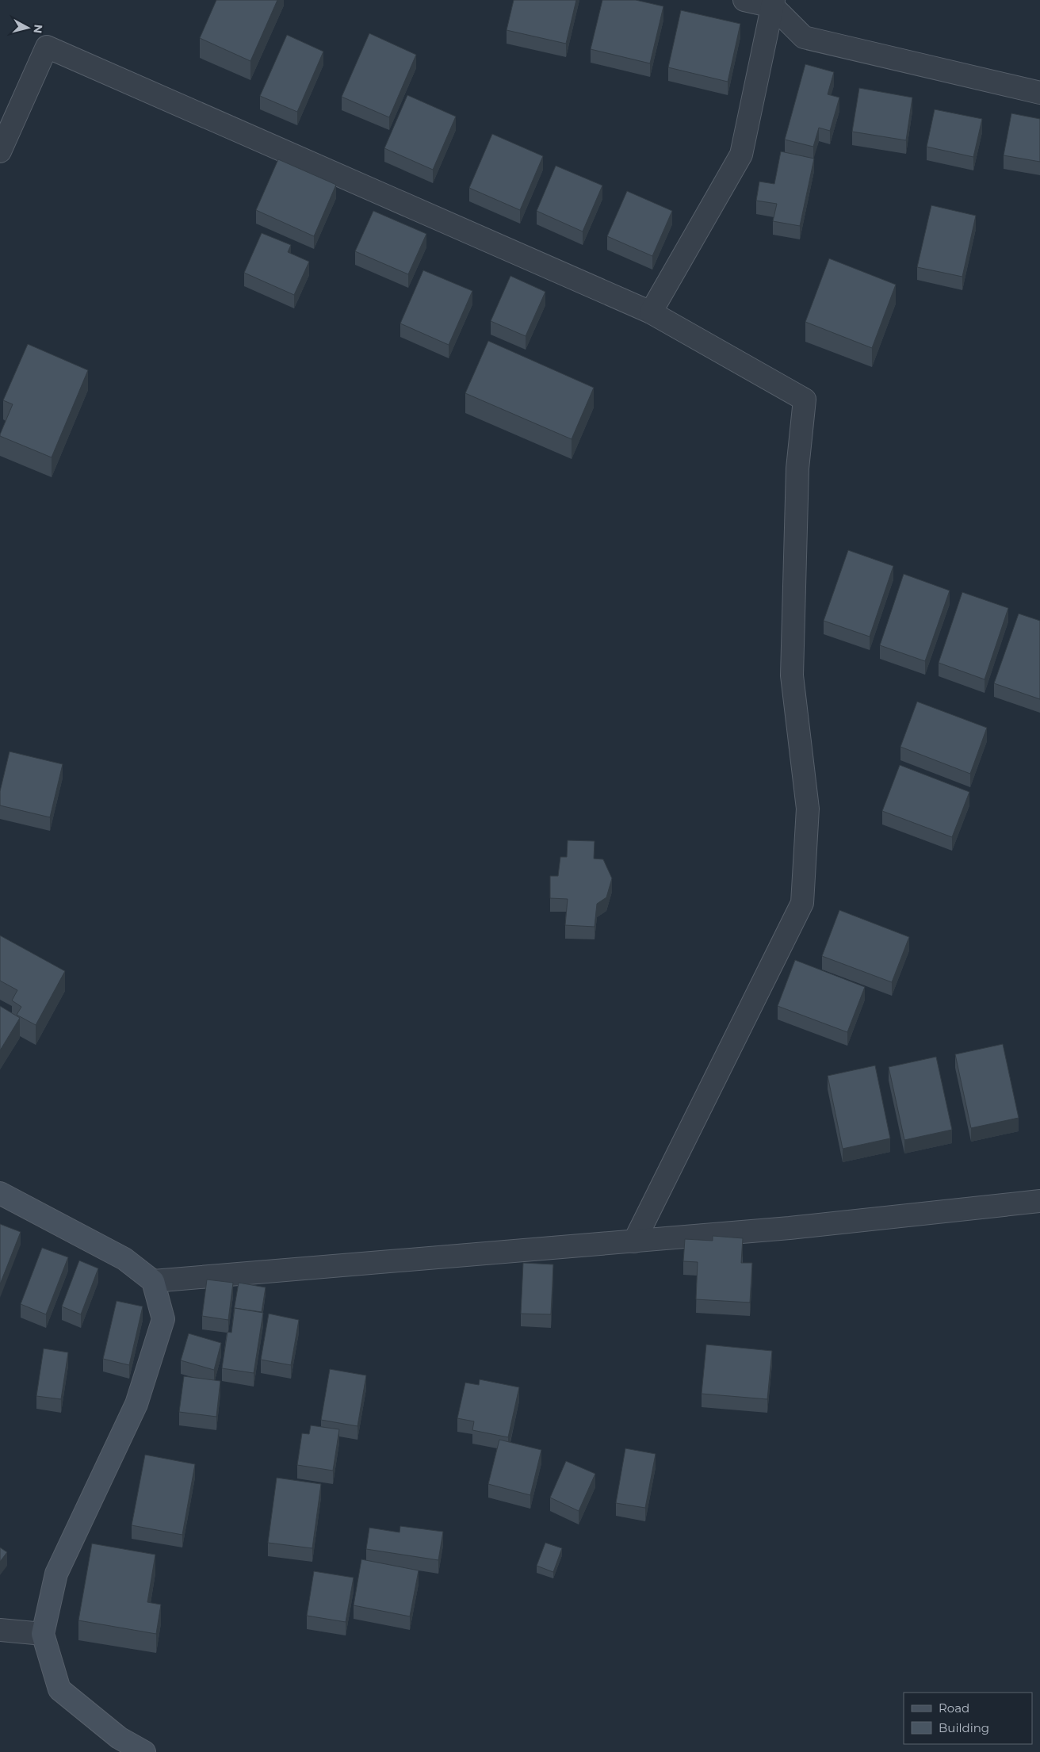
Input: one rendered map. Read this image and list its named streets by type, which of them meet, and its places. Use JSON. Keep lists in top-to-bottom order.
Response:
{
  "legend": ["Road", "Building"],
  "north": "right"
}
